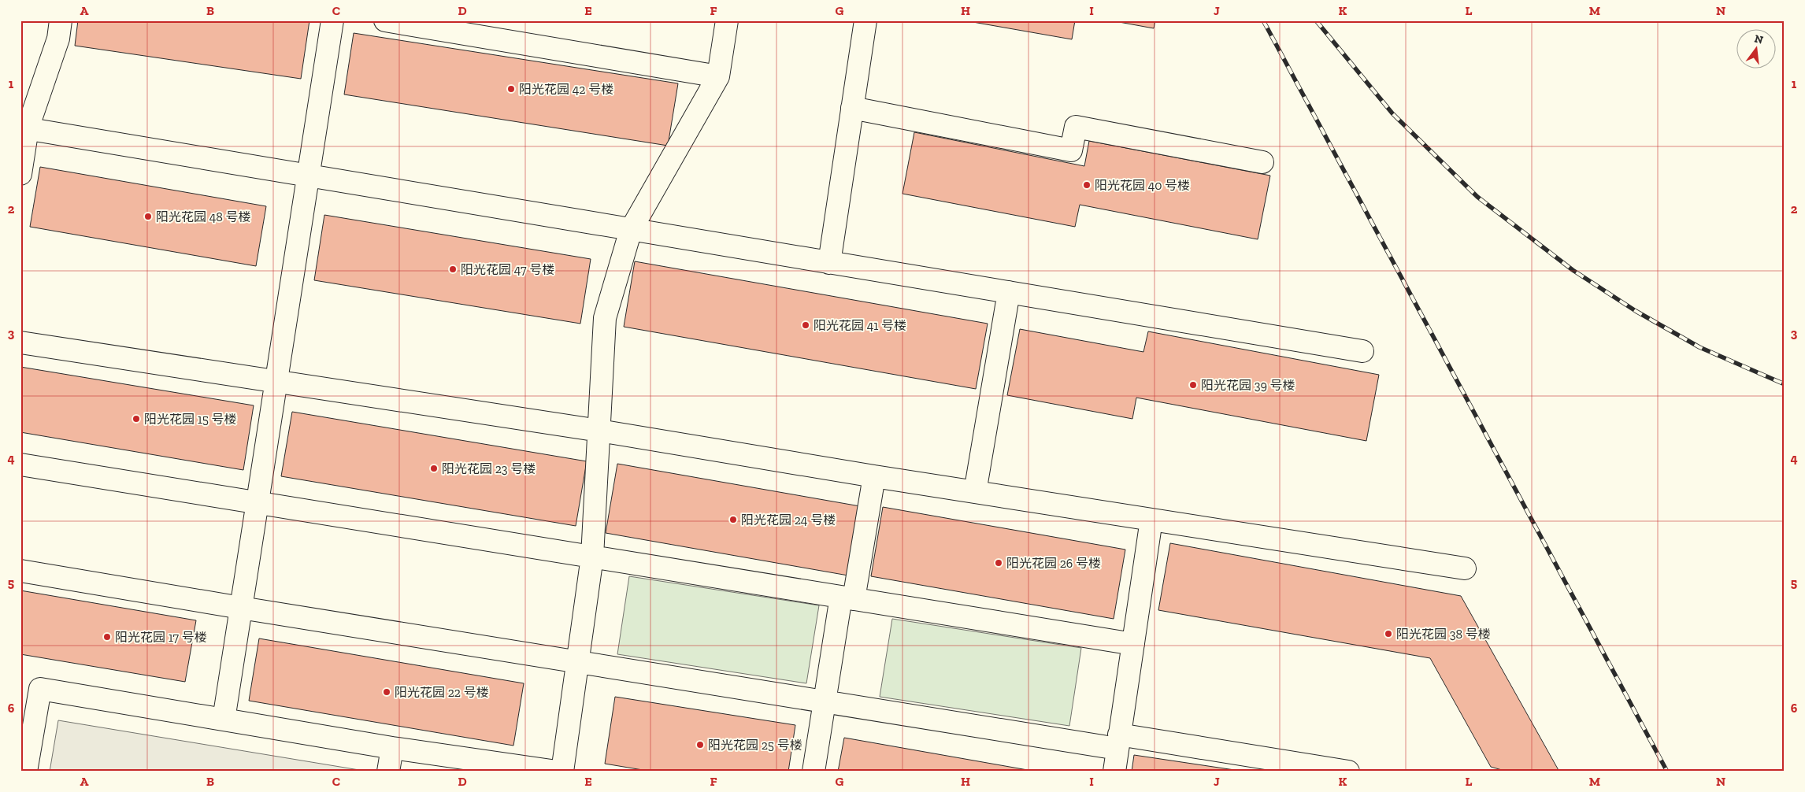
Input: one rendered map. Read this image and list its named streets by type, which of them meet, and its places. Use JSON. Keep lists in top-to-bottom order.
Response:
{
  "places": [
    "阳光花园 42 号楼",
    "阳光花园 40 号楼",
    "阳光花园 48 号楼",
    "阳光花园 47 号楼",
    "阳光花园 41 号楼",
    "阳光花园 39 号楼",
    "阳光花园 15 号楼",
    "阳光花园 23 号楼",
    "阳光花园 24 号楼",
    "阳光花园 26 号楼",
    "阳光花园 38 号楼",
    "阳光花园 17 号楼",
    "阳光花园 22 号楼",
    "阳光花园 25 号楼"
  ],
  "north": "top",
  "grid": {
    "columns": [
      "A",
      "B",
      "C",
      "D",
      "E",
      "F",
      "G",
      "H",
      "I",
      "J",
      "K",
      "L",
      "M",
      "N"
    ],
    "rows": [
      "1",
      "2",
      "3",
      "4",
      "5",
      "6"
    ]
  }
}
